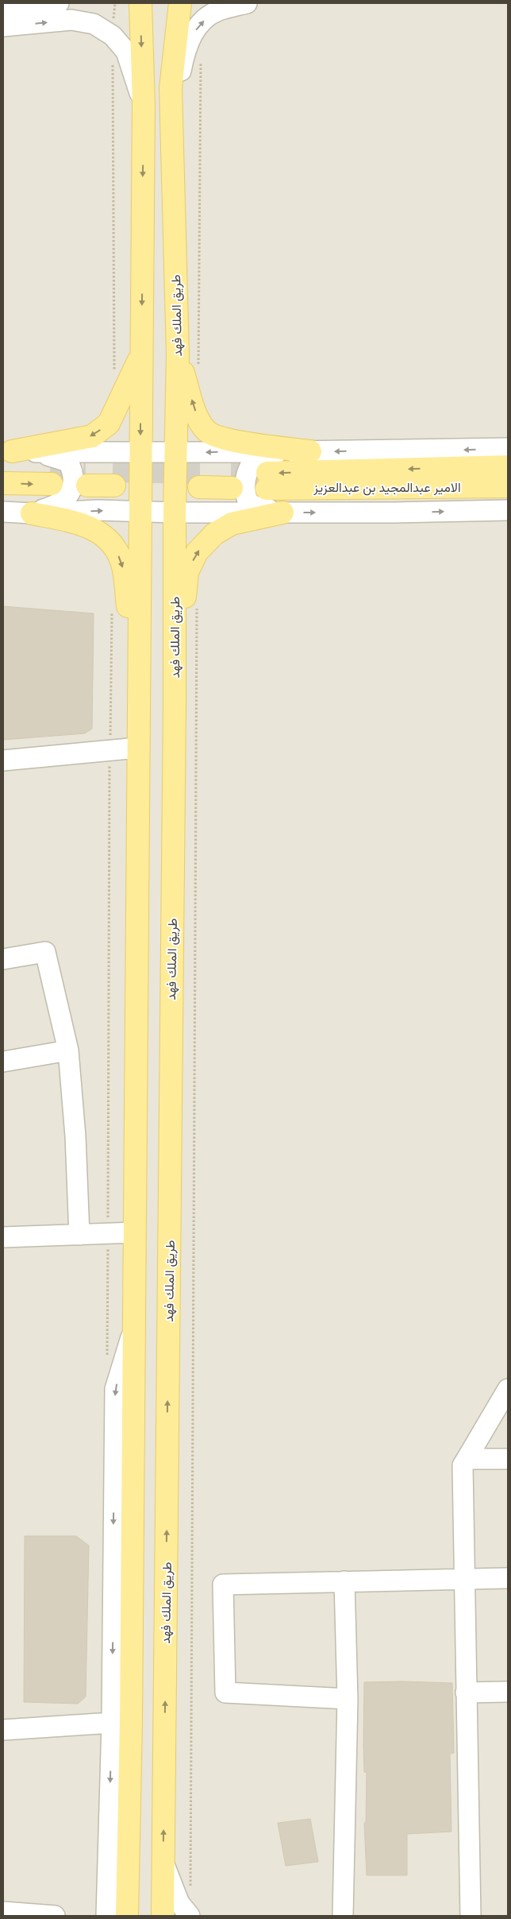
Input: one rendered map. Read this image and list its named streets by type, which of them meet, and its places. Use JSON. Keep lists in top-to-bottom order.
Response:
{
  "streets": {
    "main road": ["طريق الملك فهد", "الامير عبدالمجيد بن عبدالعزيز"]
  }
}
